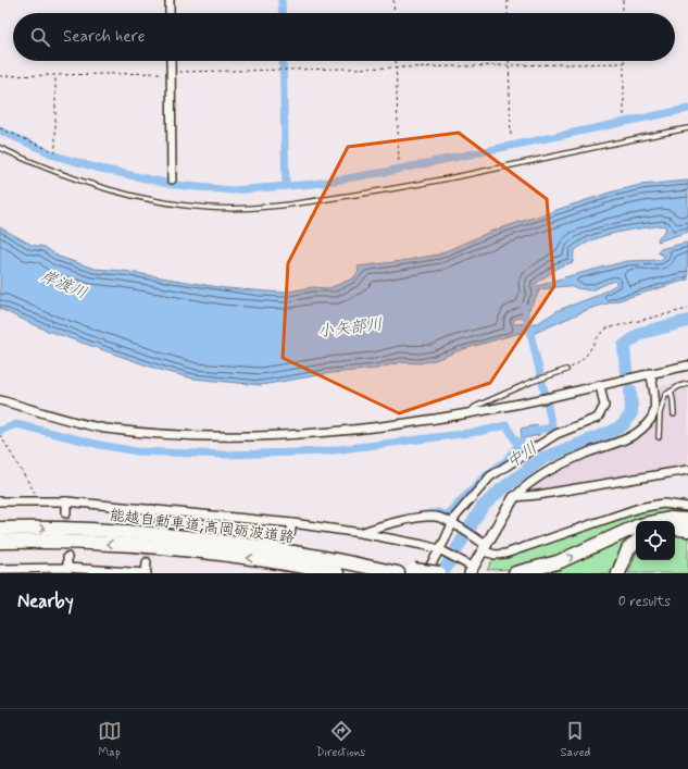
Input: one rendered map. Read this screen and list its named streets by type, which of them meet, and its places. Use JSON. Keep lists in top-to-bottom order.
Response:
{
  "streets": {
    "highway": ["能越自動車道;高岡砺波道路"]
  },
  "water": ["岸渡川", "小矢部川", "中川"],
  "page": {
    "search": "Search here",
    "heading": ["Nearby", "0 results"],
    "nav": ["Map", "Directions", "Saved"]
  }
}
